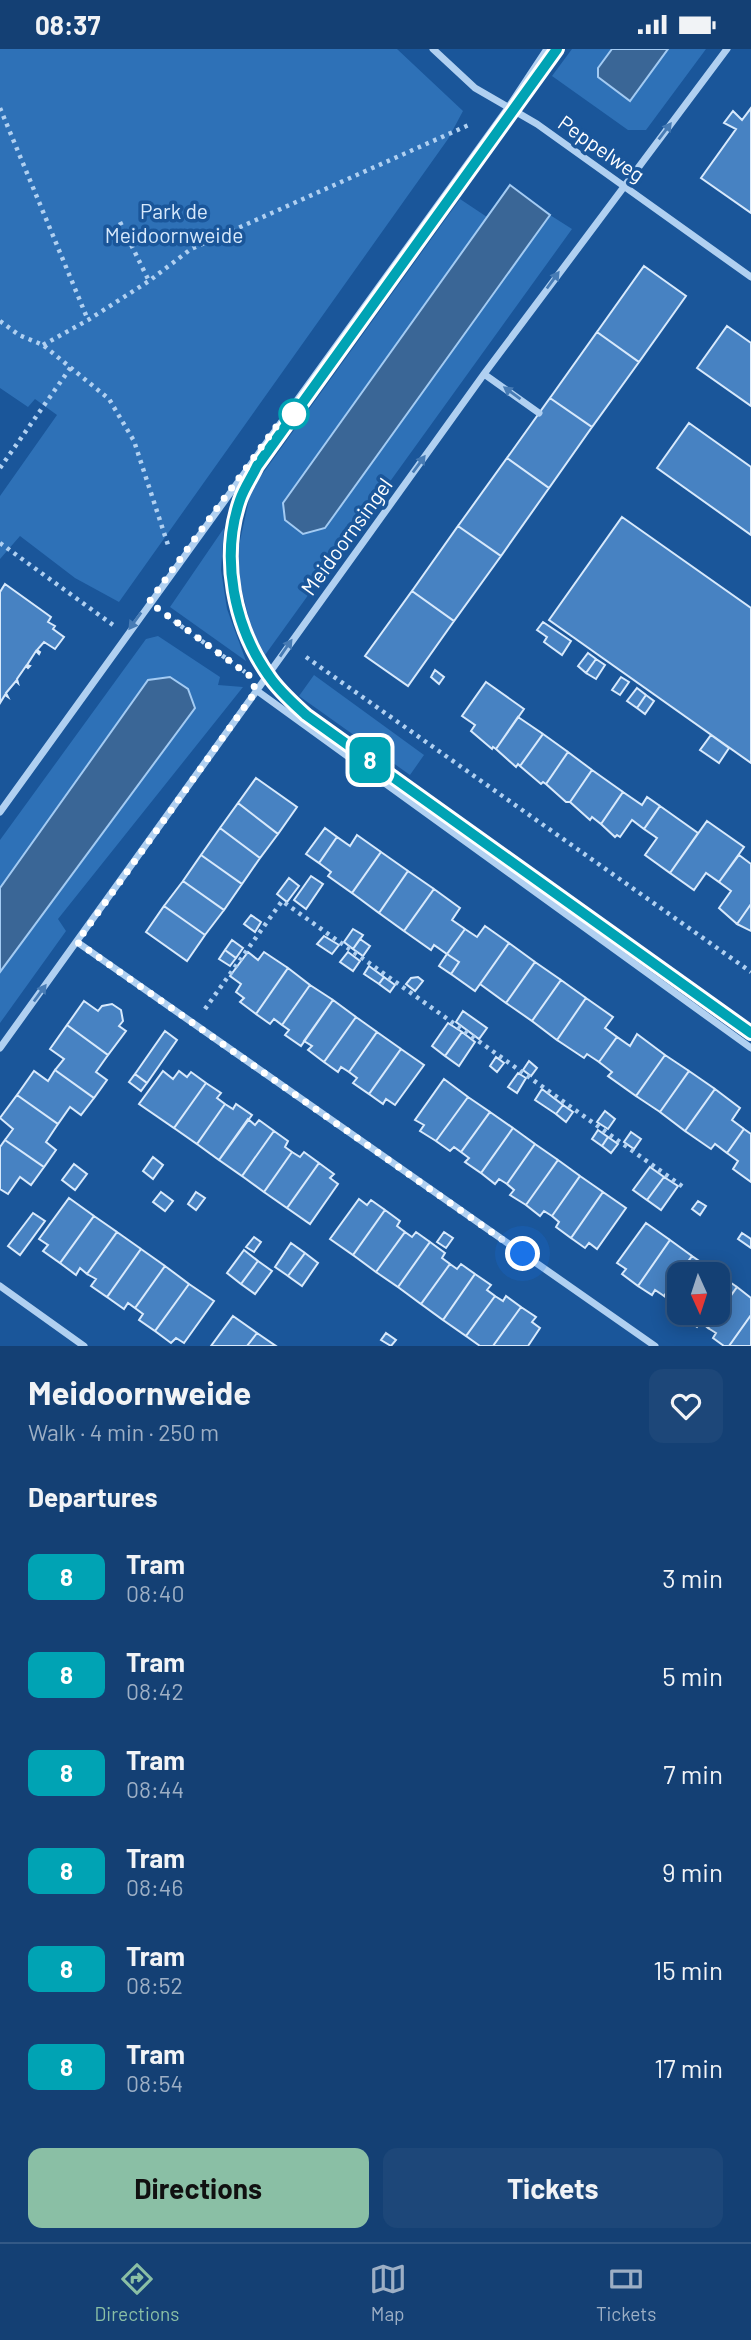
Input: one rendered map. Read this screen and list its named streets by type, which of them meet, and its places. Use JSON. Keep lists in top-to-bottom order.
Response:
{
  "streets": {
    "street": ["Peppelweg", "Meidoornsingel"]
  },
  "crossings": [
    ["Peppelweg", "Meidoornsingel"]
  ],
  "one_way": ["Meidoornsingel"],
  "parks": ["Park de Meidoornweide"],
  "lines": ["tram line 8"],
  "north": "bottom",
  "page": {
    "status": "08:37",
    "on_map": "8",
    "heading": [
      ["Meidoornweide", "Walk · 4 min · 250 m"],
      "Departures"
    ],
    "list": [
      {
        "mark": "8",
        "name": "Tram",
        "note": "08:40",
        "value": "3 min"
      },
      {
        "mark": "8",
        "name": "Tram",
        "note": "08:42",
        "value": "5 min"
      },
      {
        "mark": "8",
        "name": "Tram",
        "note": "08:44",
        "value": "7 min"
      },
      {
        "mark": "8",
        "name": "Tram",
        "note": "08:46",
        "value": "9 min"
      },
      {
        "mark": "8",
        "name": "Tram",
        "note": "08:52",
        "value": "15 min"
      },
      {
        "mark": "8",
        "name": "Tram",
        "note": "08:54",
        "value": "17 min"
      }
    ],
    "buttons": ["Directions", "Tickets"],
    "tabs": ["Directions", "Map", "Tickets"]
  }
}
